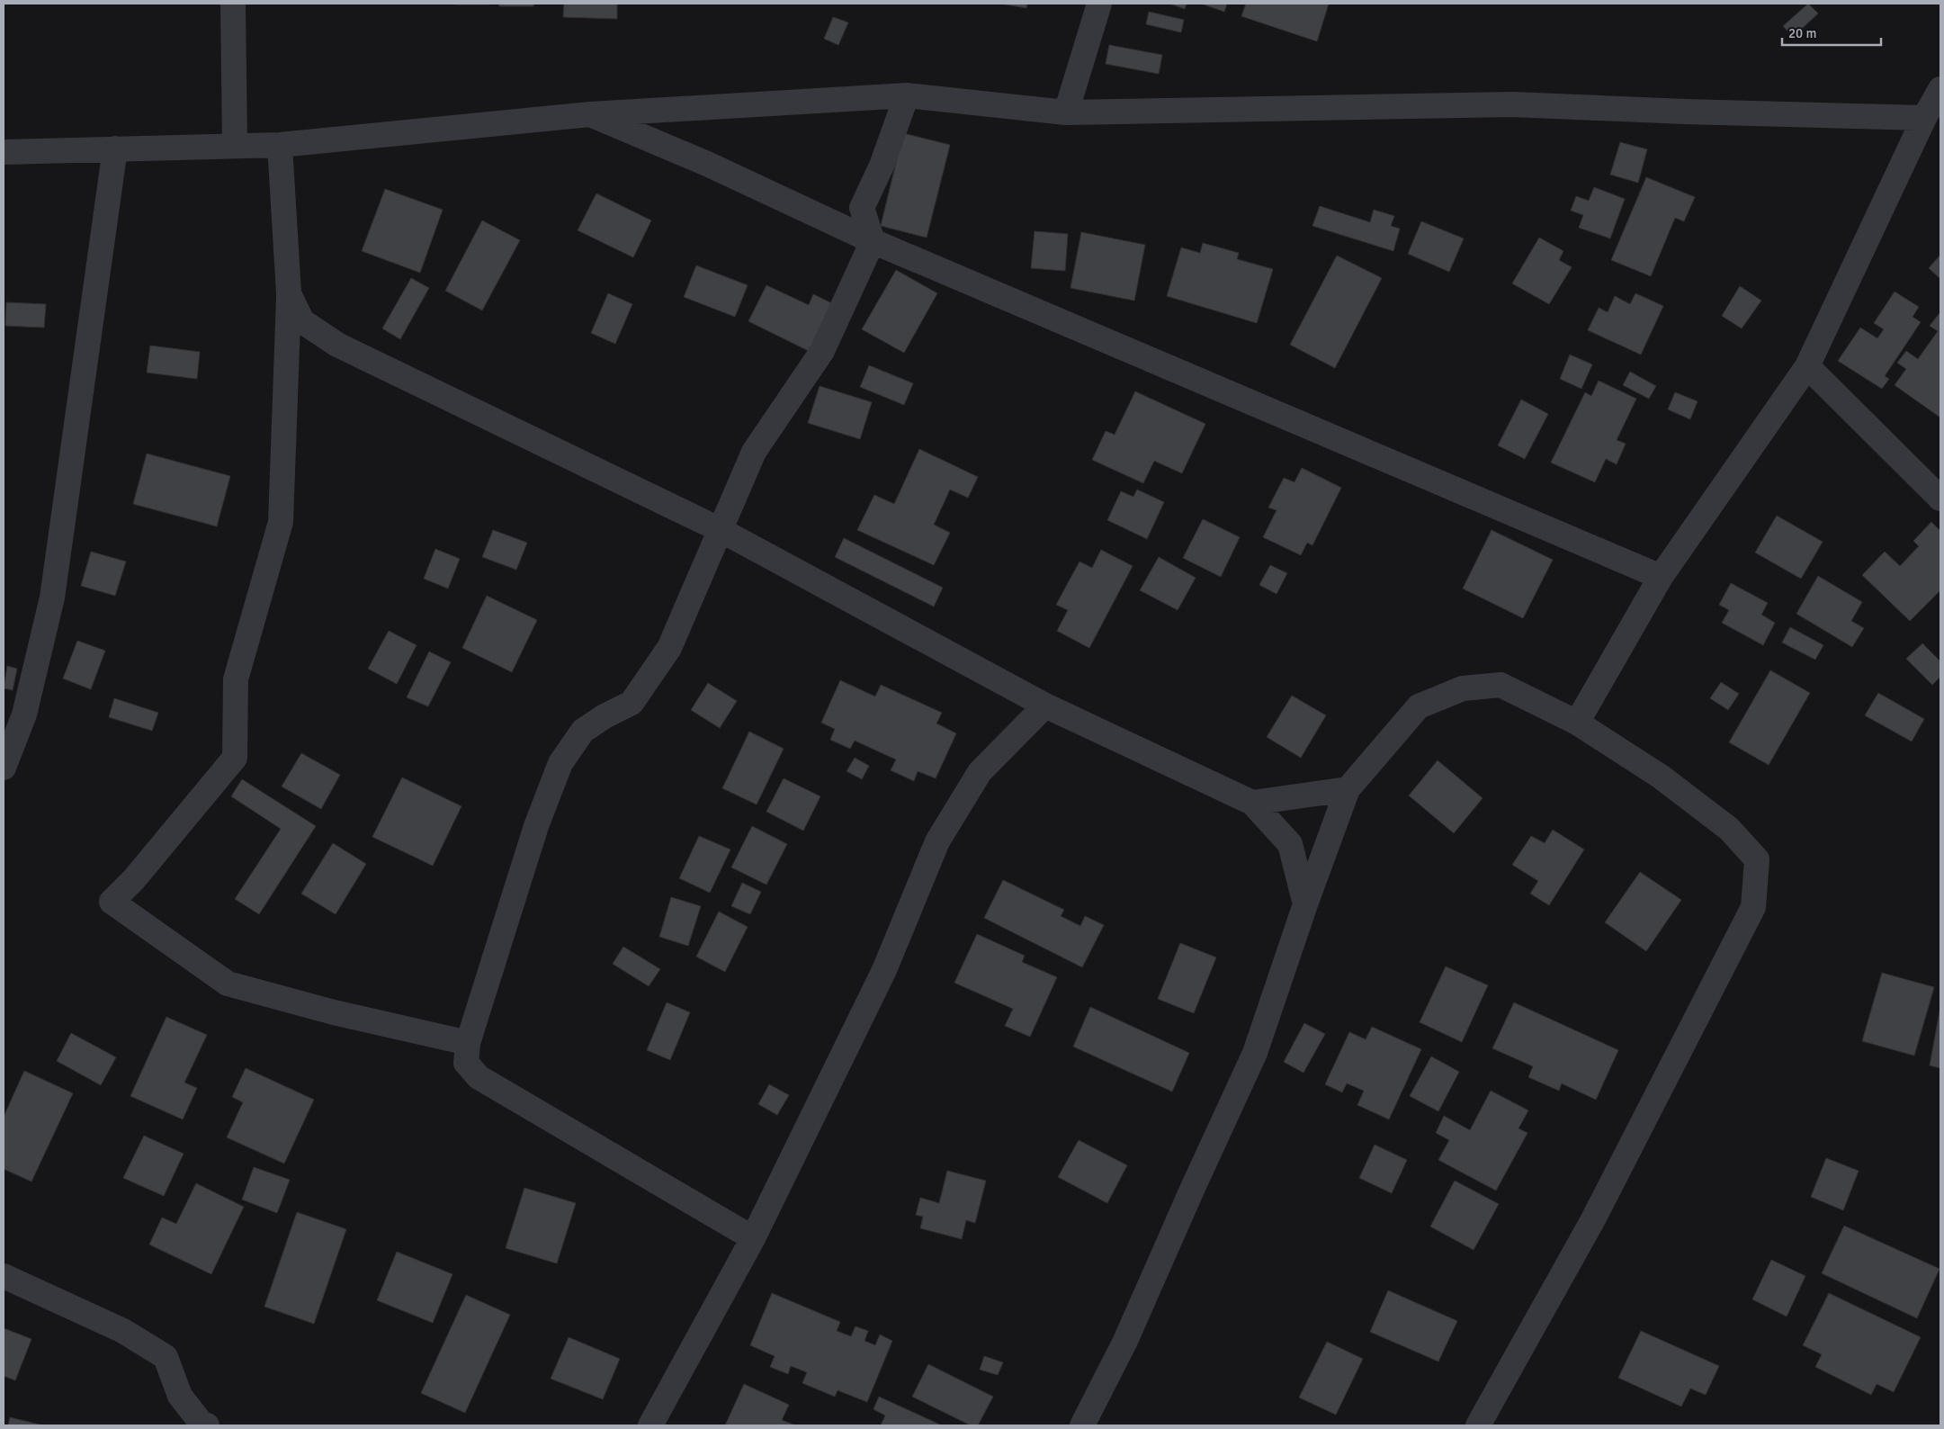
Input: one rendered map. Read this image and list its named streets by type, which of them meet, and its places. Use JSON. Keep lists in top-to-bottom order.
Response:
{
  "scale_bar": "20 m"
}
